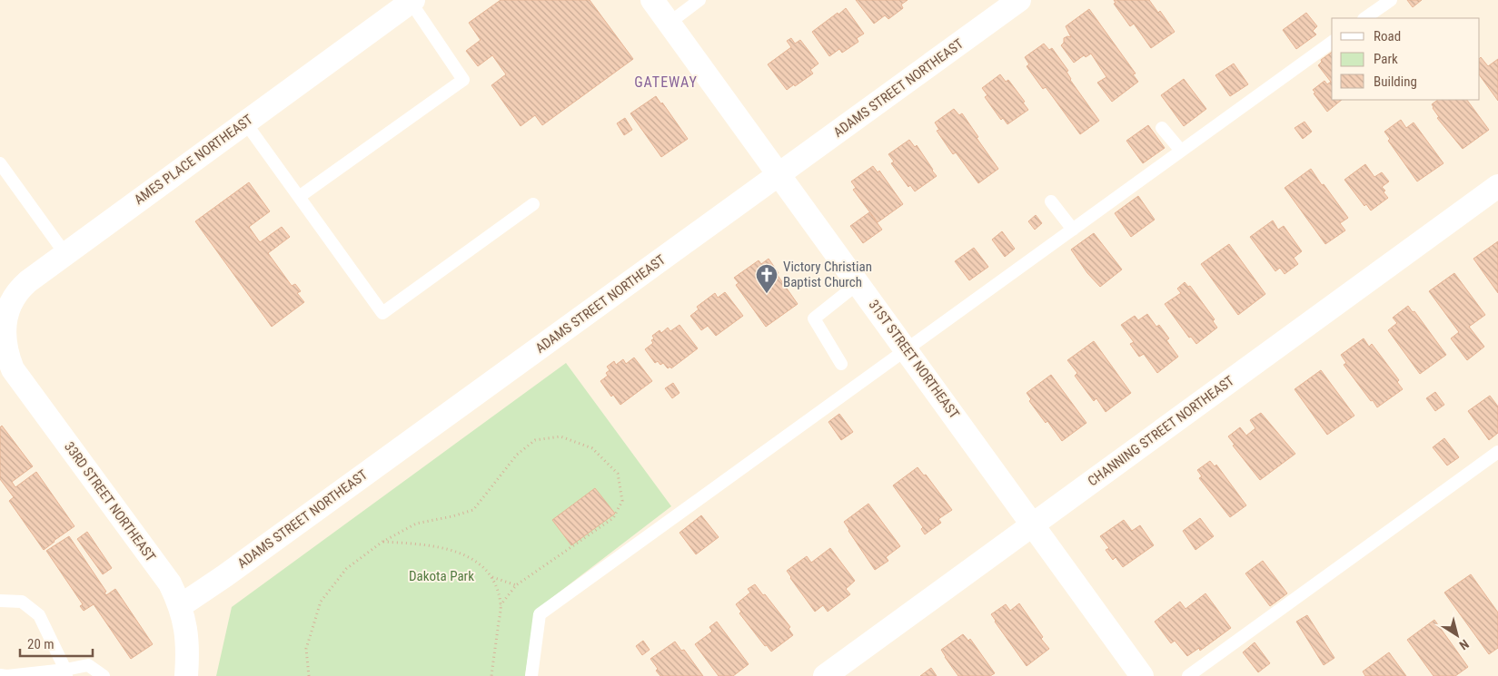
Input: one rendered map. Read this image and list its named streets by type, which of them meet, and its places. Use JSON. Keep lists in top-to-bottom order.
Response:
{
  "streets": {
    "street": [
      "ADAMS STREET NORTHEAST",
      "AMES PLACE NORTHEAST",
      "31ST STREET NORTHEAST",
      "CHANNING STREET NORTHEAST",
      "33RD STREET NORTHEAST"
    ]
  },
  "crossings": [
    ["ADAMS STREET NORTHEAST", "31ST STREET NORTHEAST"],
    ["ADAMS STREET NORTHEAST", "33RD STREET NORTHEAST"],
    ["AMES PLACE NORTHEAST", "33RD STREET NORTHEAST"],
    ["31ST STREET NORTHEAST", "CHANNING STREET NORTHEAST"]
  ],
  "districts": ["GATEWAY"],
  "parks": ["Dakota Park"],
  "places": {
    "church": ["Victory Christian Baptist Church"]
  },
  "legend": ["Road", "Park", "Building"],
  "scale_bar": "20 m",
  "north": "bottom right"
}
